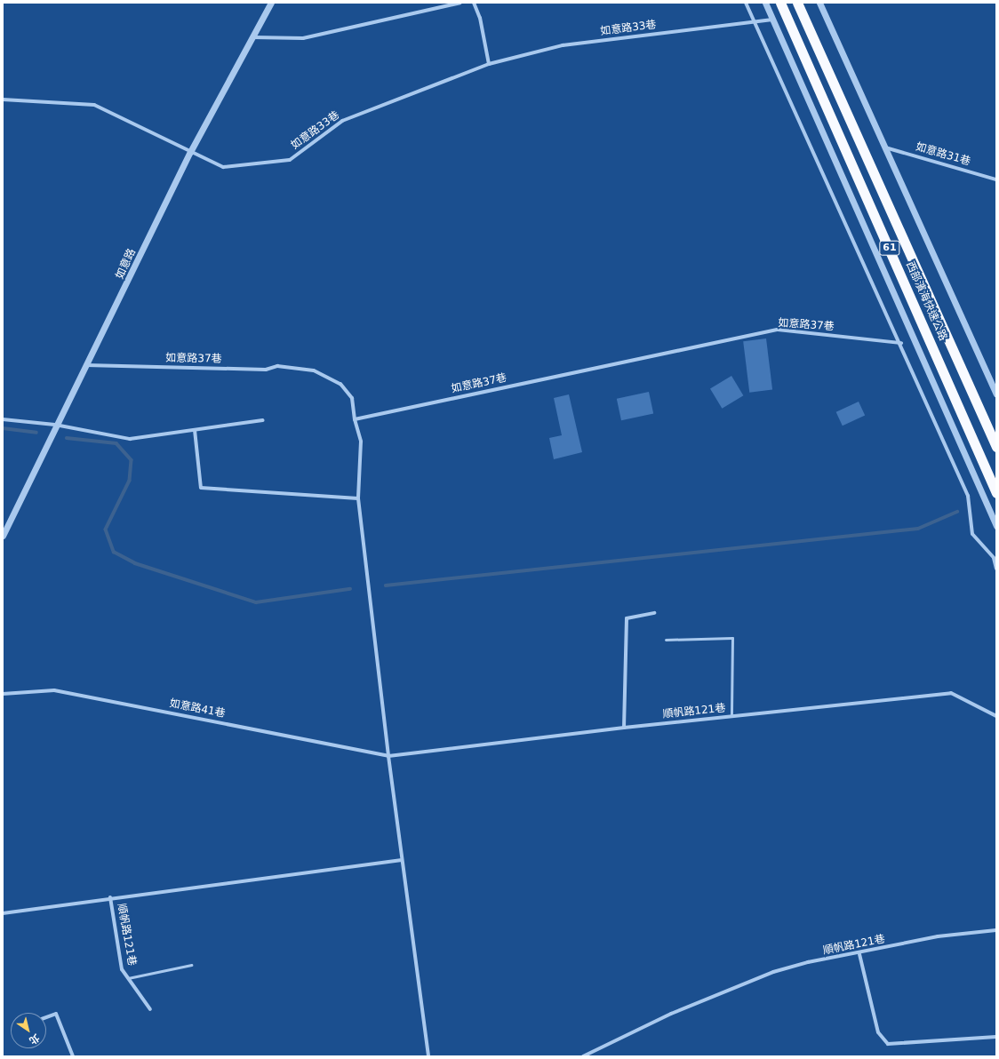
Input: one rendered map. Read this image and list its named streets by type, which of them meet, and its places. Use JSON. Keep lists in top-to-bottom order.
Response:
{
  "streets": {
    "highway": ["61", "西部濱海快速公路"],
    "street": [
      "如意路33巷",
      "如意路31巷",
      "如意路",
      "如意路37巷",
      "如意路41巷",
      "順帆路121巷"
    ]
  },
  "crossings": [
    ["如意路33巷", "如意路"],
    ["如意路", "如意路37巷"],
    ["如意路41巷", "順帆路121巷"]
  ],
  "north": "bottom right"
}
